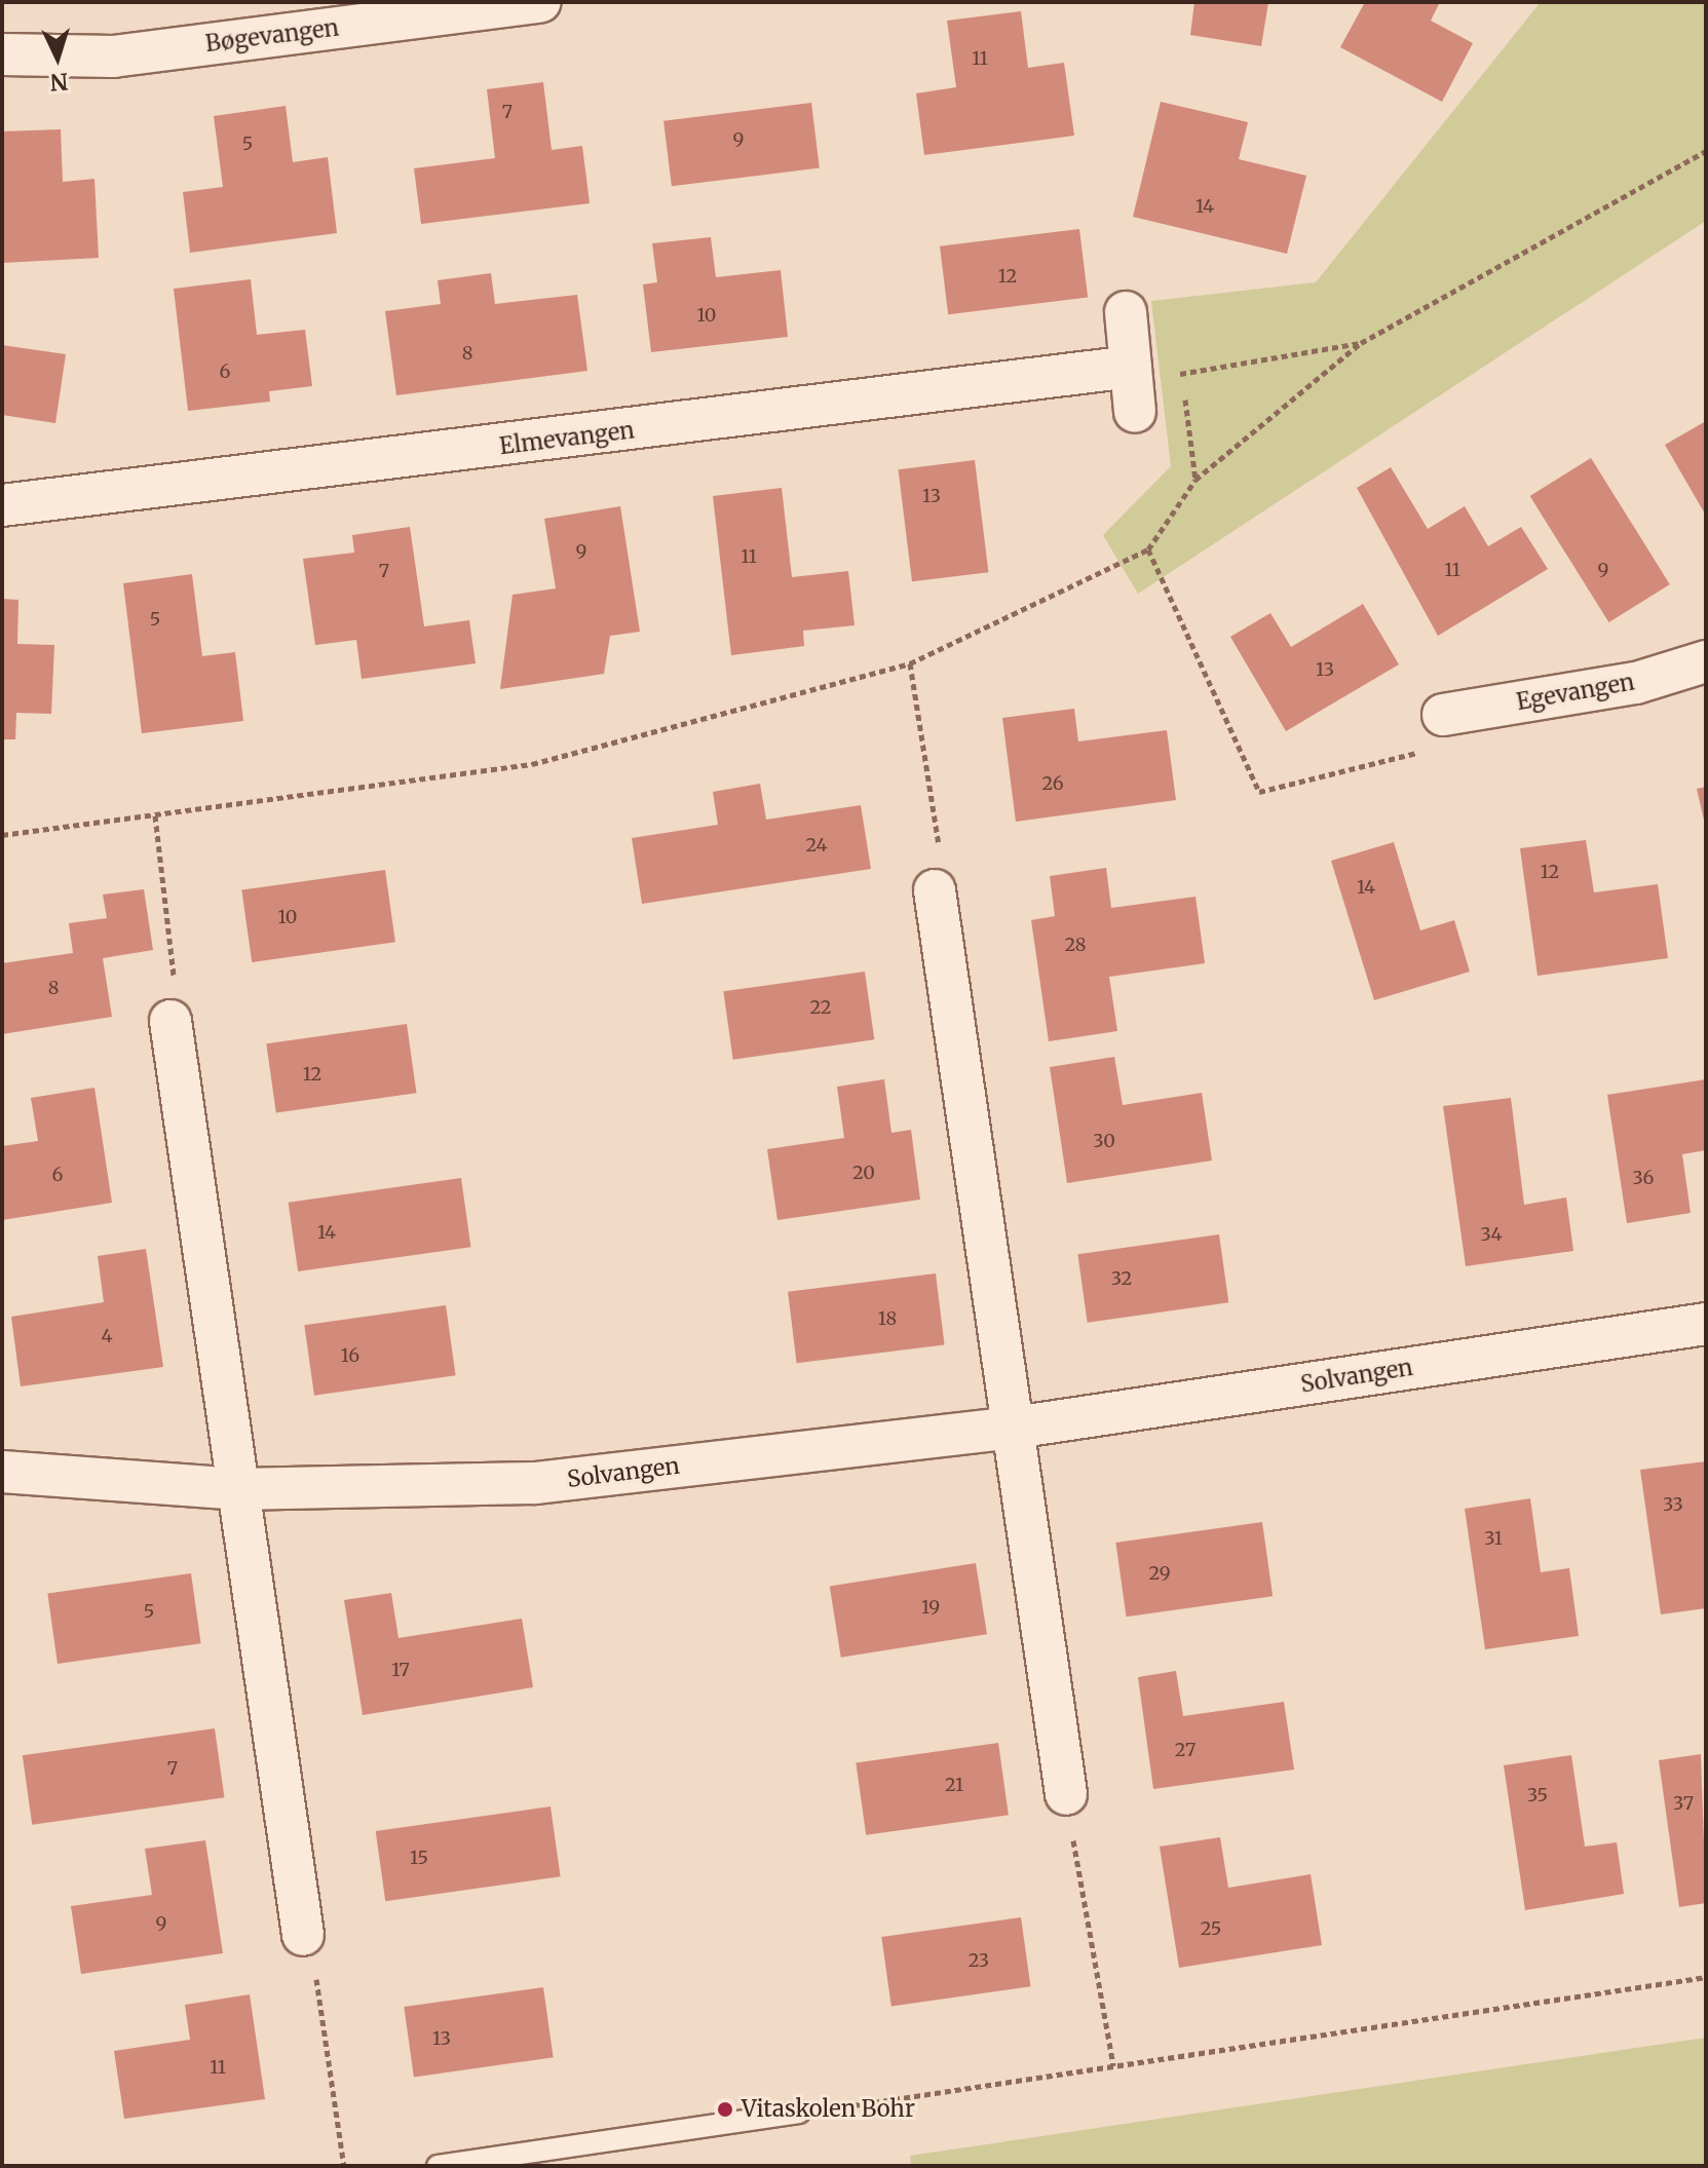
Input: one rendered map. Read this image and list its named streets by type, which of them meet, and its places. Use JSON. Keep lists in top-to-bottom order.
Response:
{
  "streets": {
    "street": [
      "Bøgevangen",
      "Elmevangen",
      "Egevangen",
      "Solvangen"
    ]
  },
  "places": ["Vitaskolen Bohr"],
  "house_numbers": [
    "11",
    "7",
    "9",
    "5",
    "14",
    "12",
    "10",
    "8",
    "6",
    "13",
    "9",
    "11",
    "11",
    "9",
    "7",
    "5",
    "13",
    "26",
    "24",
    "12",
    "14",
    "10",
    "28",
    "8",
    "22",
    "12",
    "30",
    "20",
    "6",
    "36",
    "14",
    "34",
    "32",
    "18",
    "4",
    "16",
    "33",
    "31",
    "29",
    "19",
    "5",
    "17",
    "27",
    "7",
    "21",
    "35",
    "37",
    "15",
    "9",
    "25",
    "23",
    "13",
    "11"
  ],
  "north": "bottom"
}
